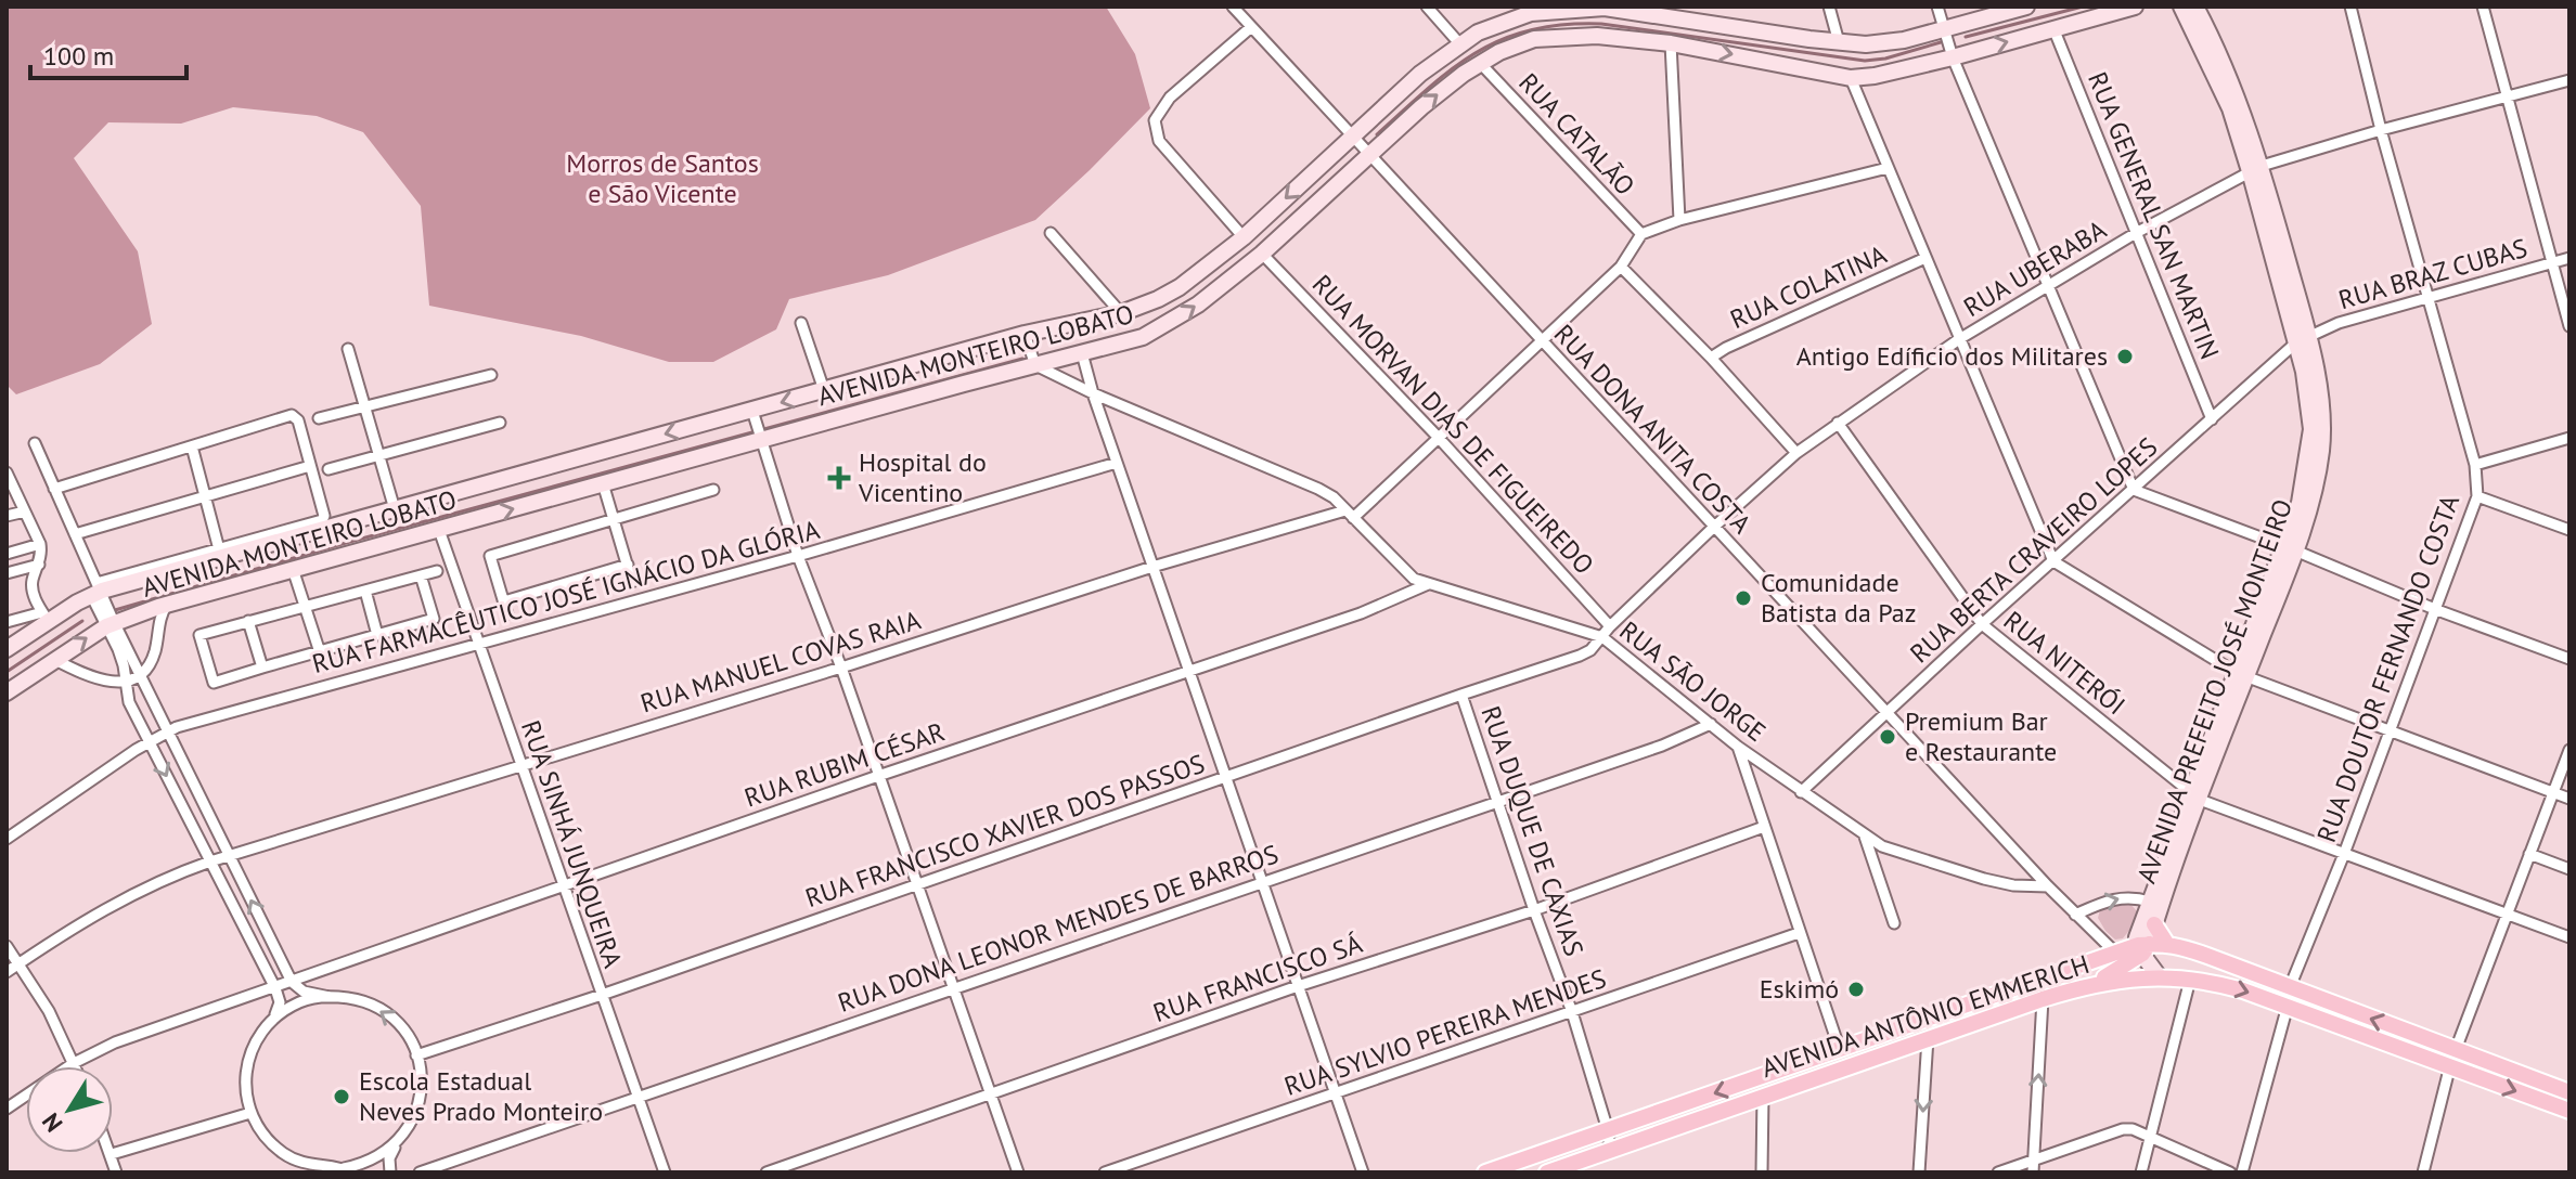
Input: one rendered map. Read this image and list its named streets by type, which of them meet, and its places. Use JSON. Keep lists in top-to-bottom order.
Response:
{
  "streets": {
    "main road": ["AVENIDA ANTÔNIO EMMERICH"],
    "street": [
      "RUA CATALÃO",
      "RUA GENERAL SAN MARTIN",
      "RUA UBERABA",
      "RUA BRAZ CUBAS",
      "RUA COLATINA",
      "AVENIDA MONTEIRO LOBATO",
      "RUA MORVAN DIAS DE FIGUEIREDO",
      "RUA DONA ANITA COSTA",
      "RUA BERTA CRAVEIRO LOPES",
      "RUA FARMACÊUTICO JOSÉ IGNÁCIO DA GLÓRIA",
      "RUA MANUEL COVAS RAIA",
      "RUA NITERÓI",
      "RUA DOUTOR FERNANDO COSTA",
      "RUA SÃO JORGE",
      "AVENIDA PREFEITO JOSÉ MONTEIRO",
      "RUA RUBIM CÉSAR",
      "RUA FRANCISCO XAVIER DOS PASSOS",
      "RUA DUQUE DE CAXIAS",
      "RUA SINHÁ JUNQUEIRA",
      "RUA DONA LEONOR MENDES DE BARROS",
      "RUA FRANCISCO SÁ",
      "RUA SYLVIO PEREIRA MENDES"
    ]
  },
  "crossings": [
    ["RUA CATALÃO", "AVENIDA MONTEIRO LOBATO"],
    ["RUA GENERAL SAN MARTIN", "RUA UBERABA"],
    ["RUA GENERAL SAN MARTIN", "AVENIDA MONTEIRO LOBATO"],
    ["RUA GENERAL SAN MARTIN", "RUA BERTA CRAVEIRO LOPES"],
    ["RUA UBERABA", "RUA MORVAN DIAS DE FIGUEIREDO"],
    ["RUA UBERABA", "RUA DONA ANITA COSTA"],
    ["RUA UBERABA", "RUA NITERÓI"],
    ["RUA UBERABA", "RUA DOUTOR FERNANDO COSTA"],
    ["RUA UBERABA", "RUA SÃO JORGE"],
    ["RUA UBERABA", "AVENIDA PREFEITO JOSÉ MONTEIRO"],
    ["RUA UBERABA", "RUA FRANCISCO XAVIER DOS PASSOS"],
    ["RUA BRAZ CUBAS", "RUA BERTA CRAVEIRO LOPES"],
    ["RUA BRAZ CUBAS", "RUA DOUTOR FERNANDO COSTA"],
    ["RUA BRAZ CUBAS", "AVENIDA PREFEITO JOSÉ MONTEIRO"],
    ["AVENIDA MONTEIRO LOBATO", "RUA MORVAN DIAS DE FIGUEIREDO"],
    ["AVENIDA MONTEIRO LOBATO", "RUA DONA ANITA COSTA"],
    ["AVENIDA MONTEIRO LOBATO", "RUA SÃO JORGE"],
    ["AVENIDA MONTEIRO LOBATO", "RUA SINHÁ JUNQUEIRA"],
    ["RUA DONA ANITA COSTA", "RUA BERTA CRAVEIRO LOPES"],
    ["RUA DONA ANITA COSTA", "RUA SÃO JORGE"],
    ["RUA DONA ANITA COSTA", "AVENIDA ANTÔNIO EMMERICH"],
    ["RUA BERTA CRAVEIRO LOPES", "RUA NITERÓI"],
    ["RUA BERTA CRAVEIRO LOPES", "RUA SÃO JORGE"],
    ["RUA BERTA CRAVEIRO LOPES", "AVENIDA PREFEITO JOSÉ MONTEIRO"],
    ["RUA FARMACÊUTICO JOSÉ IGNÁCIO DA GLÓRIA", "RUA SINHÁ JUNQUEIRA"],
    ["RUA MANUEL COVAS RAIA", "RUA SÃO JORGE"],
    ["RUA MANUEL COVAS RAIA", "RUA SINHÁ JUNQUEIRA"],
    ["RUA NITERÓI", "RUA DOUTOR FERNANDO COSTA"],
    ["RUA NITERÓI", "AVENIDA PREFEITO JOSÉ MONTEIRO"],
    ["RUA SÃO JORGE", "RUA RUBIM CÉSAR"],
    ["RUA SÃO JORGE", "RUA FRANCISCO XAVIER DOS PASSOS"],
    ["RUA SÃO JORGE", "RUA DONA LEONOR MENDES DE BARROS"],
    ["RUA RUBIM CÉSAR", "RUA SINHÁ JUNQUEIRA"],
    ["RUA FRANCISCO XAVIER DOS PASSOS", "RUA DUQUE DE CAXIAS"],
    ["RUA FRANCISCO XAVIER DOS PASSOS", "RUA SINHÁ JUNQUEIRA"],
    ["RUA DUQUE DE CAXIAS", "RUA DONA LEONOR MENDES DE BARROS"],
    ["RUA DUQUE DE CAXIAS", "RUA FRANCISCO SÁ"],
    ["RUA DUQUE DE CAXIAS", "AVENIDA ANTÔNIO EMMERICH"],
    ["RUA DUQUE DE CAXIAS", "RUA SYLVIO PEREIRA MENDES"],
    ["RUA SINHÁ JUNQUEIRA", "RUA DONA LEONOR MENDES DE BARROS"]
  ],
  "parks": ["Morros de Santos e São Vicente"],
  "places": {
    "other": [
      "Antigo Edíficio dos Militares",
      "Comunidade Batista da Paz",
      "Premium Bar e Restaurante",
      "Eskimó",
      "Escola Estadual Neves Prado Monteiro"
    ],
    "health": ["Hospital do Vicentino"]
  },
  "scale_bar": "100 m",
  "north": "bottom left"
}
